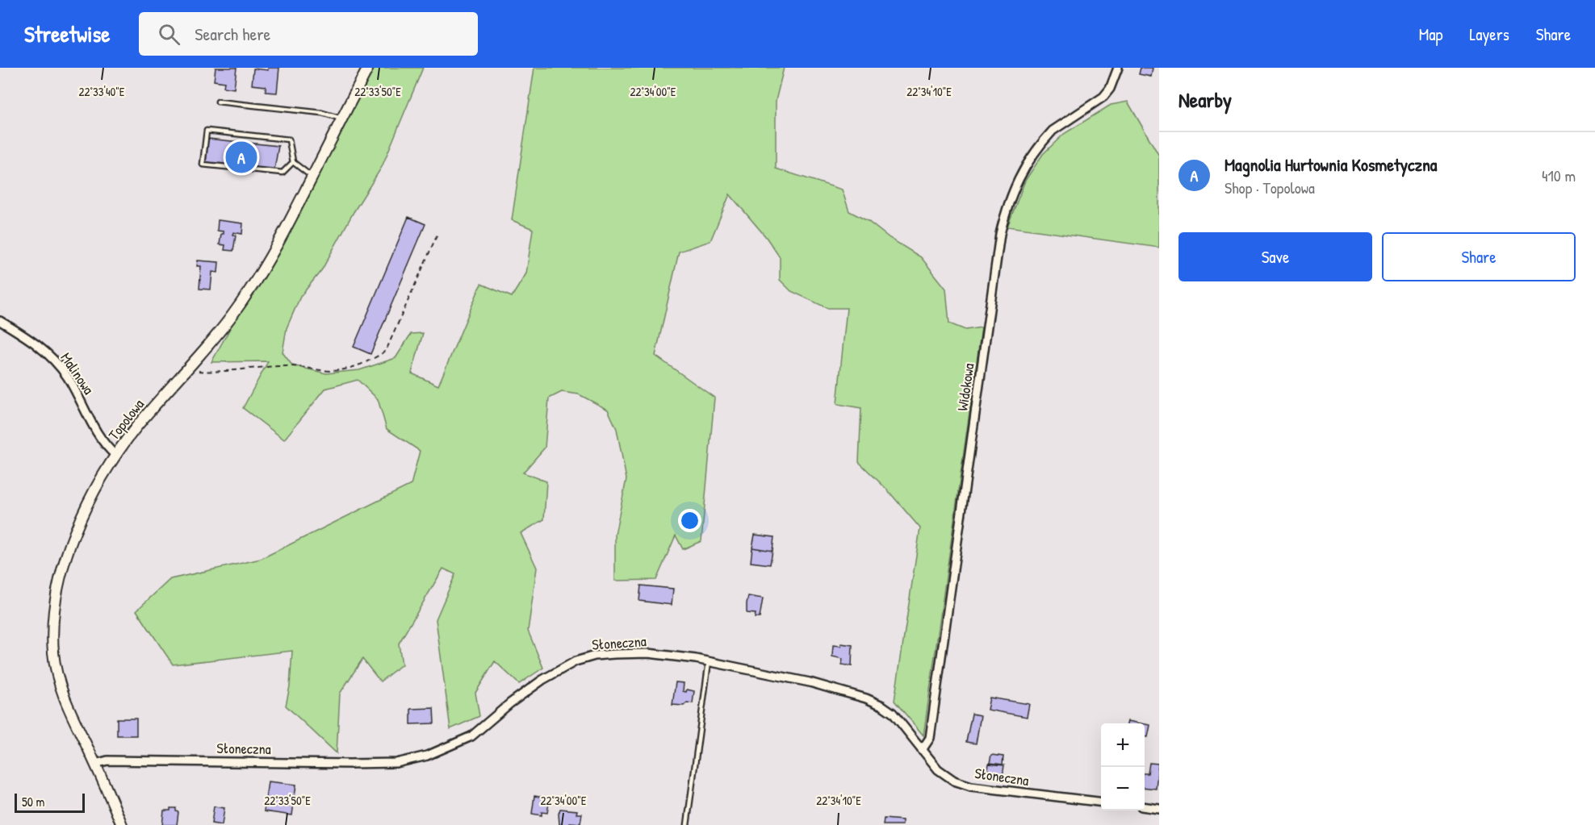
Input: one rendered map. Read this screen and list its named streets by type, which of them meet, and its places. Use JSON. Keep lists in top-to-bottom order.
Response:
{
  "streets": {
    "street": [
      "Malinowa",
      "Widokowa",
      "Topolowa",
      "Słoneczna"
    ]
  },
  "crossings": [
    ["Malinowa", "Topolowa"],
    ["Widokowa", "Słoneczna"],
    ["Topolowa", "Słoneczna"]
  ],
  "scale_bar": "50 m",
  "page": {
    "header": "Streetwise",
    "search": "Search here",
    "nav": ["Map", "Layers", "Share"],
    "heading": "Nearby",
    "list": [
      {
        "mark": "A",
        "name": "Magnolia Hurtownia Kosmetyczna",
        "note": "Shop · Topolowa",
        "value": "410 m"
      }
    ],
    "pins": "A",
    "buttons": ["Save", "Share"],
    "map_buttons": ["+", "−"],
    "scale": "50 m"
  },
  "coordinates": [
    "22°33'40\"E",
    "22°33'50\"E",
    "22°34'00\"E",
    "22°34'10\"E"
  ]
}
